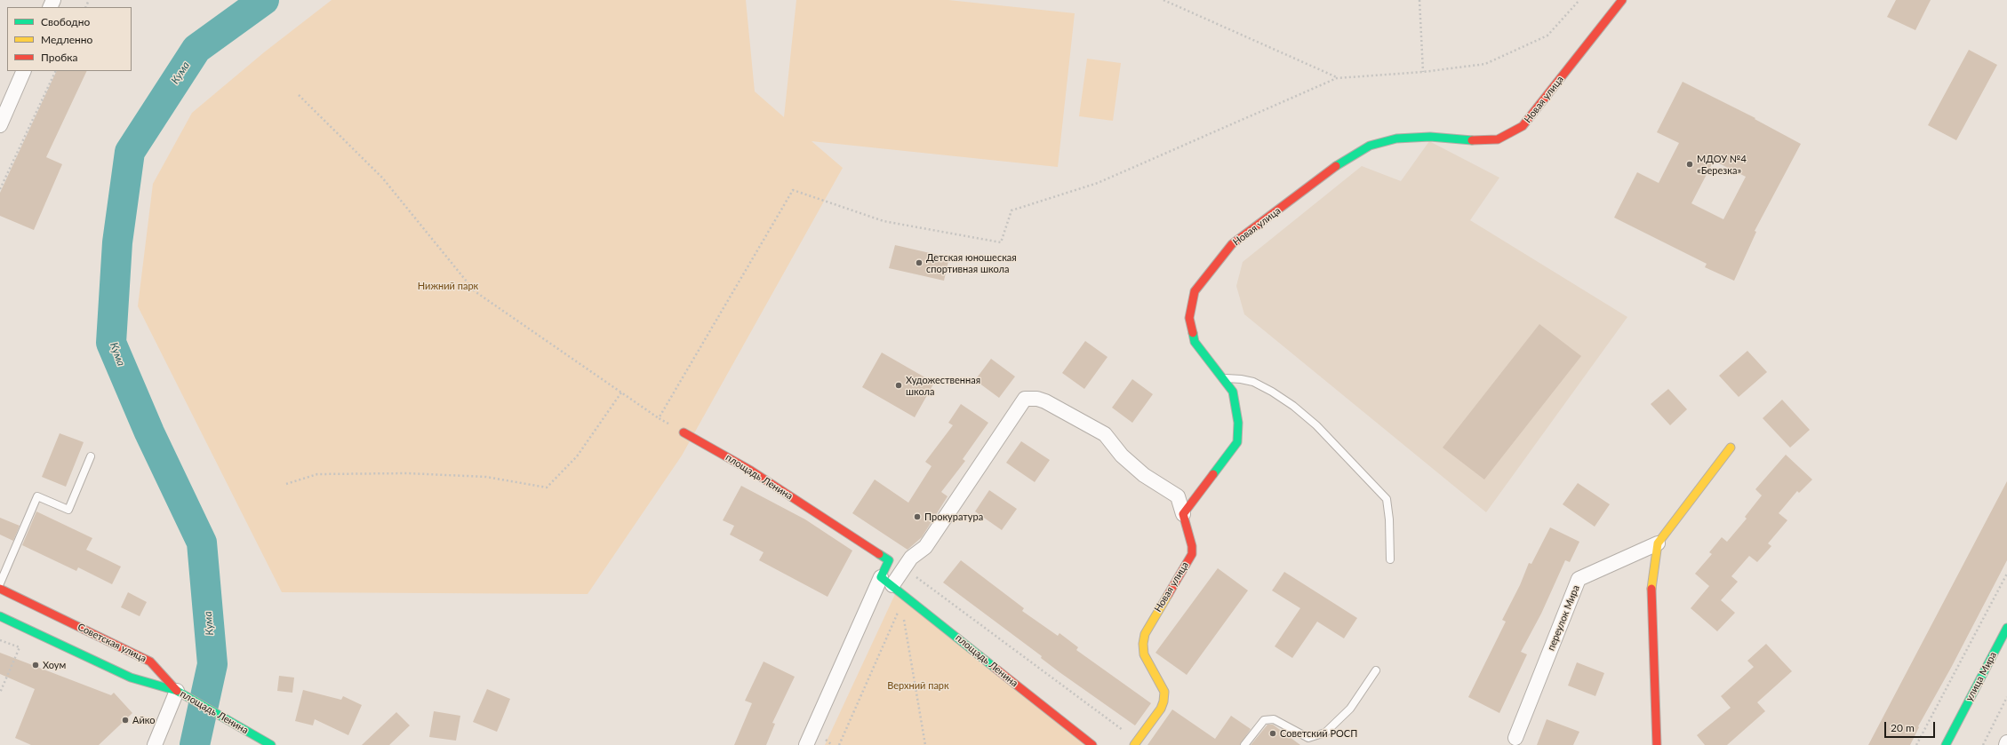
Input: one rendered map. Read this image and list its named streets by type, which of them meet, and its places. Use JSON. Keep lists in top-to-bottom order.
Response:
{
  "streets": {
    "street": [
      "Новая улица",
      "площадь Ленина",
      "переулок Мира",
      "Советская улица",
      "улица Мира"
    ]
  },
  "crossings": [
    ["площадь Ленина", "Советская улица"]
  ],
  "water": ["Кума"],
  "parks": ["Нижний парк", "Верхний парк"],
  "places": [
    "МДОУ №4 «Березка»",
    "Детская юношеская спортивная школа",
    "Художественная школа",
    "Прокуратура",
    "Хоум",
    "Айко",
    "Советский РОСП"
  ],
  "legend": ["Свободно", "Медленно", "Пробка"],
  "scale_bar": "20 m"
}
